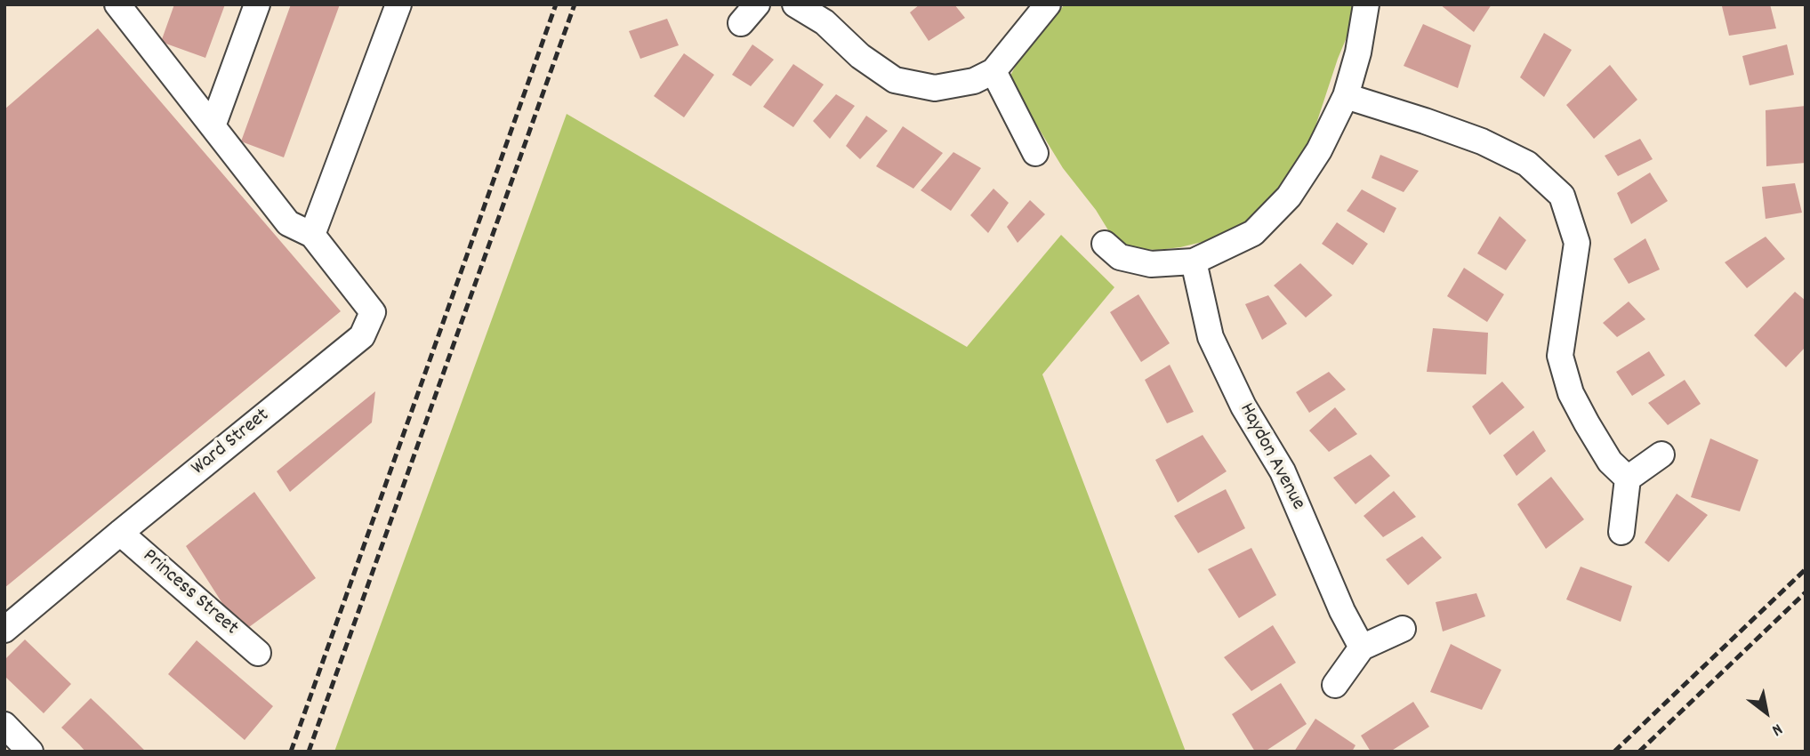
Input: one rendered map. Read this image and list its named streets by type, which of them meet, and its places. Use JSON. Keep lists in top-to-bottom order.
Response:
{
  "streets": {
    "street": ["Ward Street", "Haydon Avenue", "Princess Street"]
  },
  "crossings": [
    ["Ward Street", "Princess Street"]
  ],
  "north": "bottom right"
}
